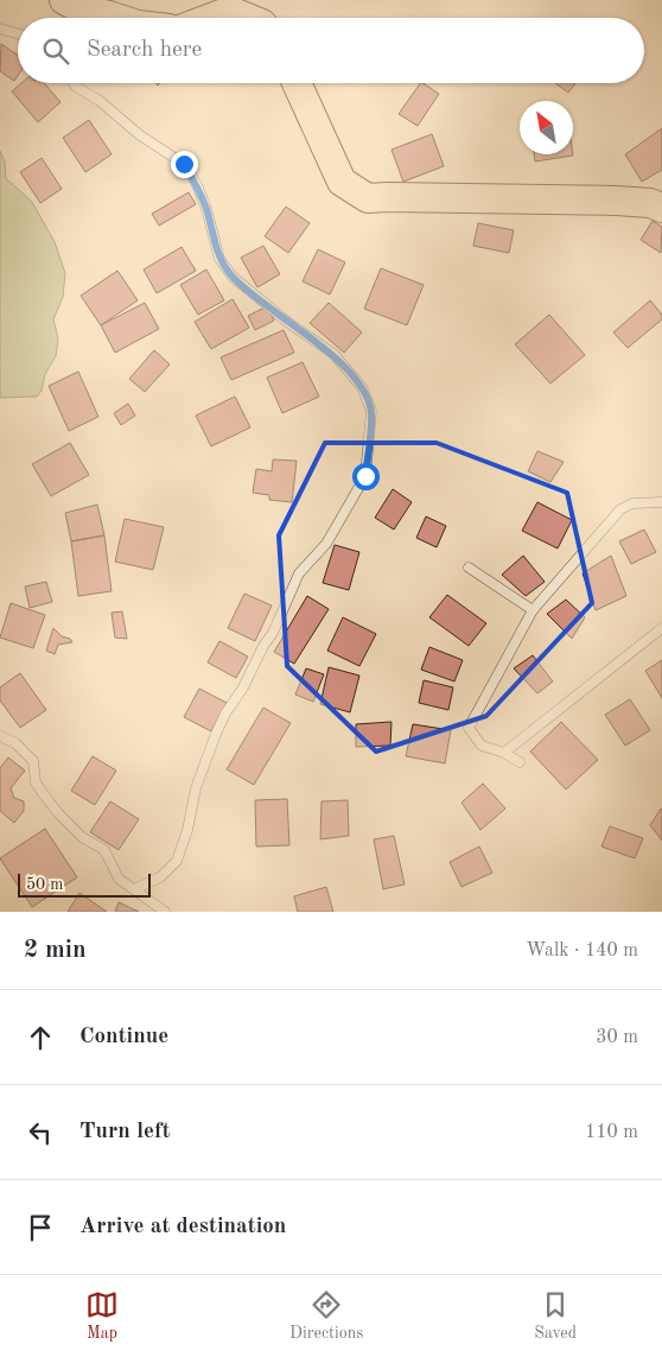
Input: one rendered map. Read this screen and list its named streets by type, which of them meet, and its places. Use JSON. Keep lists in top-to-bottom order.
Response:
{
  "scale_bar": "50 m",
  "north": "top left",
  "page": {
    "search": "Search here",
    "scale": "50 m",
    "heading": ["2 min", "Walk · 140 m"],
    "list": [
      ["Continue", "30 m"],
      ["Turn left", "110 m"],
      "Arrive at destination"
    ],
    "nav": ["Map", "Directions", "Saved"]
  }
}
